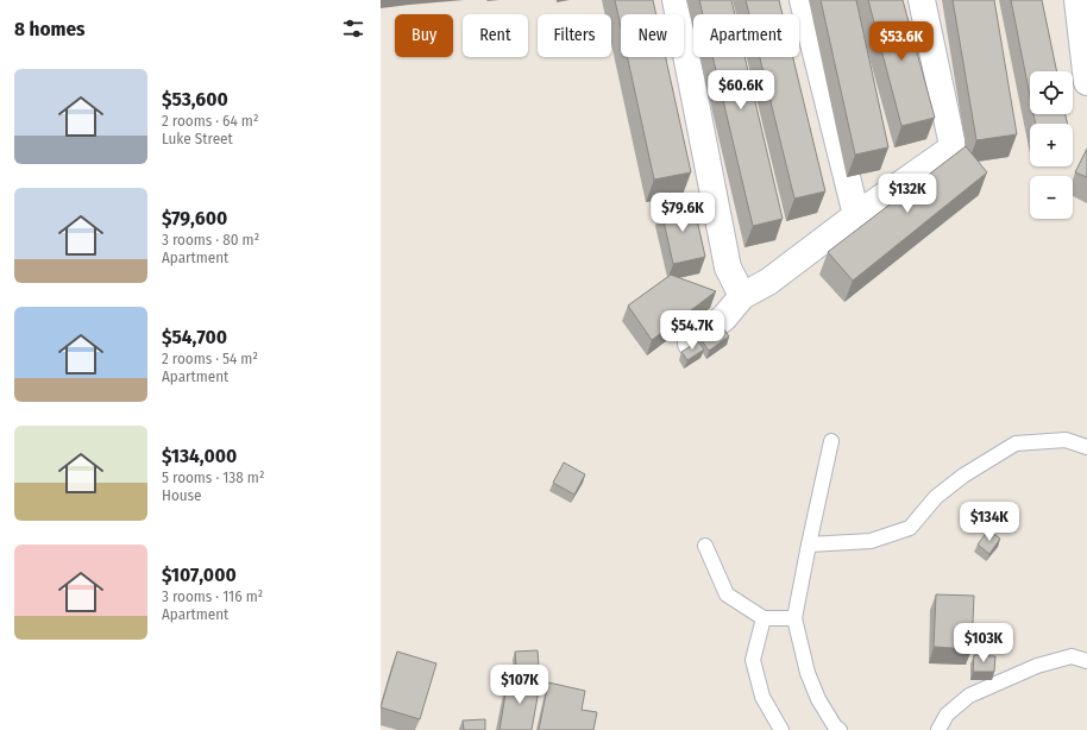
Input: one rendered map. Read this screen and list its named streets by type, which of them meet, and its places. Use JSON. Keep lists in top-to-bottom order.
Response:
{
  "page": {
    "heading": "8 homes",
    "chip": [
      "Buy",
      "Rent",
      "Filters",
      "New",
      "Apartment"
    ],
    "price": [
      "$53.6K",
      "$60.6K",
      "$132K",
      "$79.6K",
      "$54.7K",
      "$134K",
      "$103K",
      "$107K"
    ],
    "list": [
      {
        "name": "$53,600",
        "note": "2 rooms · 64 m² · Luke Street"
      },
      {
        "name": "$79,600",
        "note": "3 rooms · 80 m² · Apartment"
      },
      {
        "name": "$54,700",
        "note": "2 rooms · 54 m² · Apartment"
      },
      {
        "name": "$134,000",
        "note": "5 rooms · 138 m² · House"
      },
      {
        "name": "$107,000",
        "note": "3 rooms · 116 m² · Apartment"
      }
    ],
    "map_buttons": ["+", "−"]
  }
}
